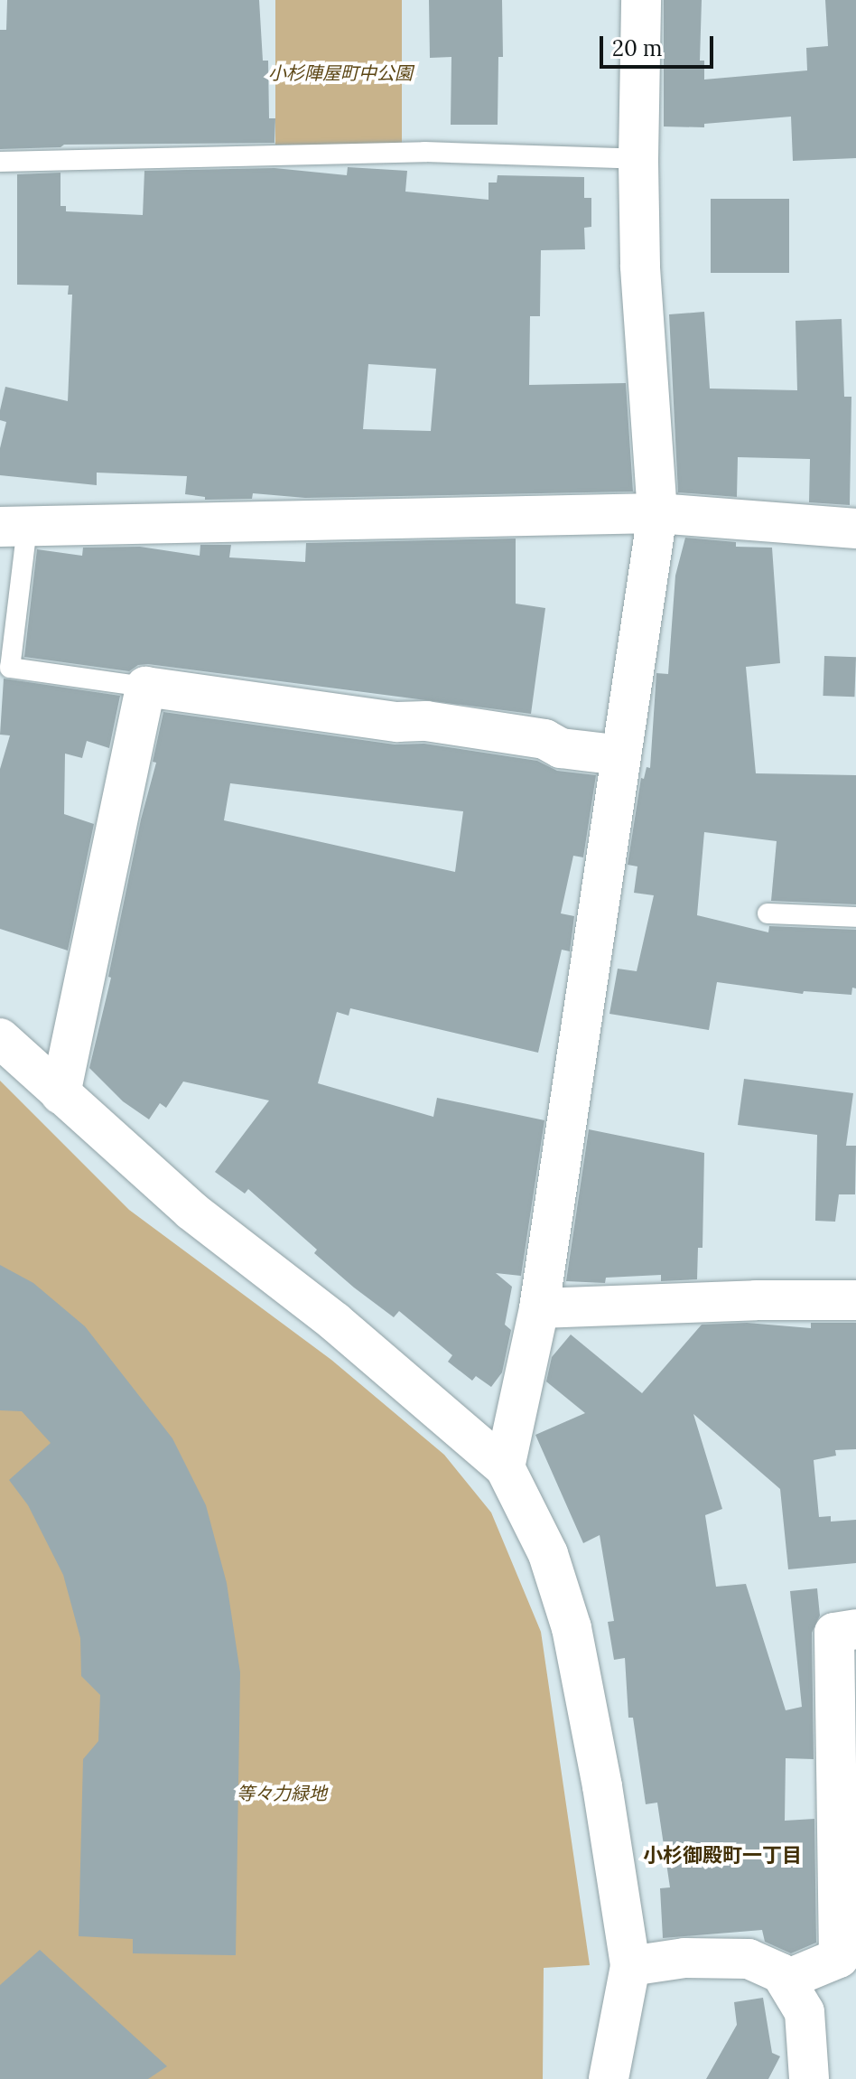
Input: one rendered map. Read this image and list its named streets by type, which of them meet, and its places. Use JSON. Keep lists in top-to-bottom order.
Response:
{
  "districts": ["小杉御殿町一丁目"],
  "parks": ["小杉陣屋町中公園", "等々力緑地"],
  "scale_bar": "20 m"
}
